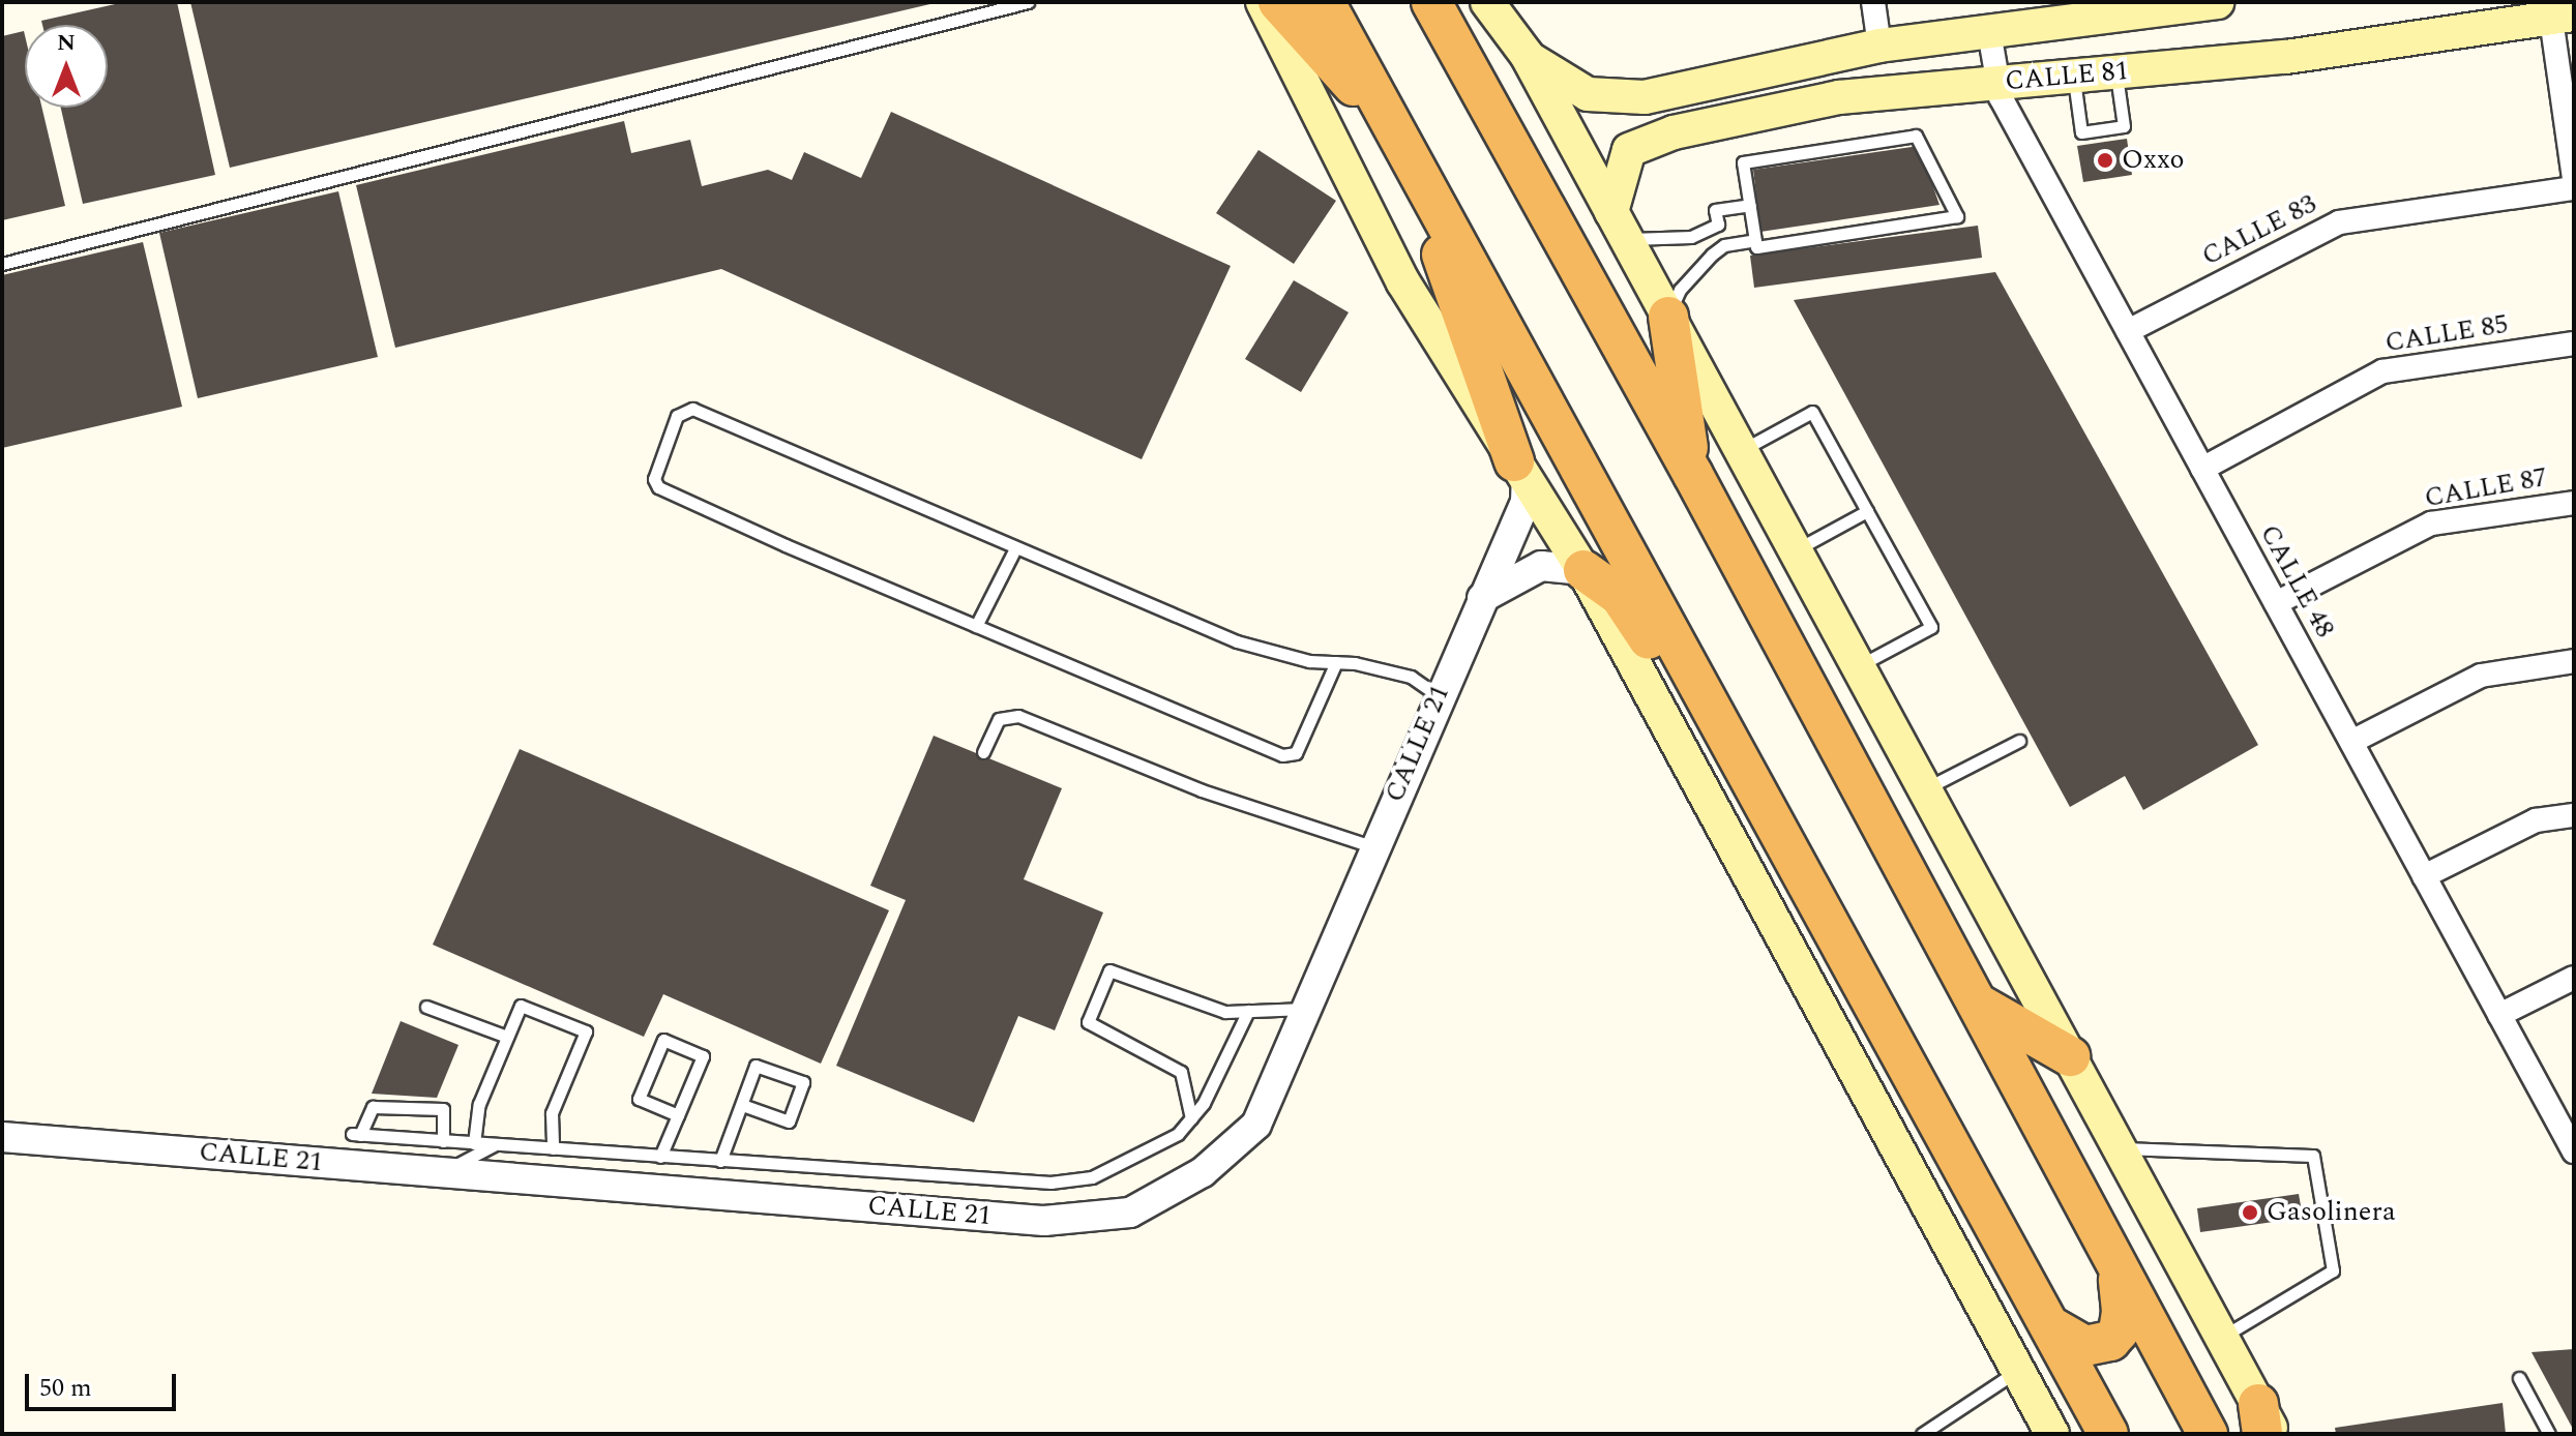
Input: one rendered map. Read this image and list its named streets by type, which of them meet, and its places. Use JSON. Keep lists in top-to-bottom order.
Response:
{
  "streets": {
    "main road": ["CALLE 81"],
    "street": [
      "CALLE 83",
      "CALLE 85",
      "CALLE 87",
      "CALLE 48",
      "CALLE 21"
    ]
  },
  "crossings": [
    ["CALLE 81", "CALLE 48"],
    ["CALLE 83", "CALLE 48"],
    ["CALLE 85", "CALLE 48"],
    ["CALLE 87", "CALLE 48"]
  ],
  "places": ["Oxxo", "Gasolinera"],
  "scale_bar": "50 m",
  "north": "top"
}
